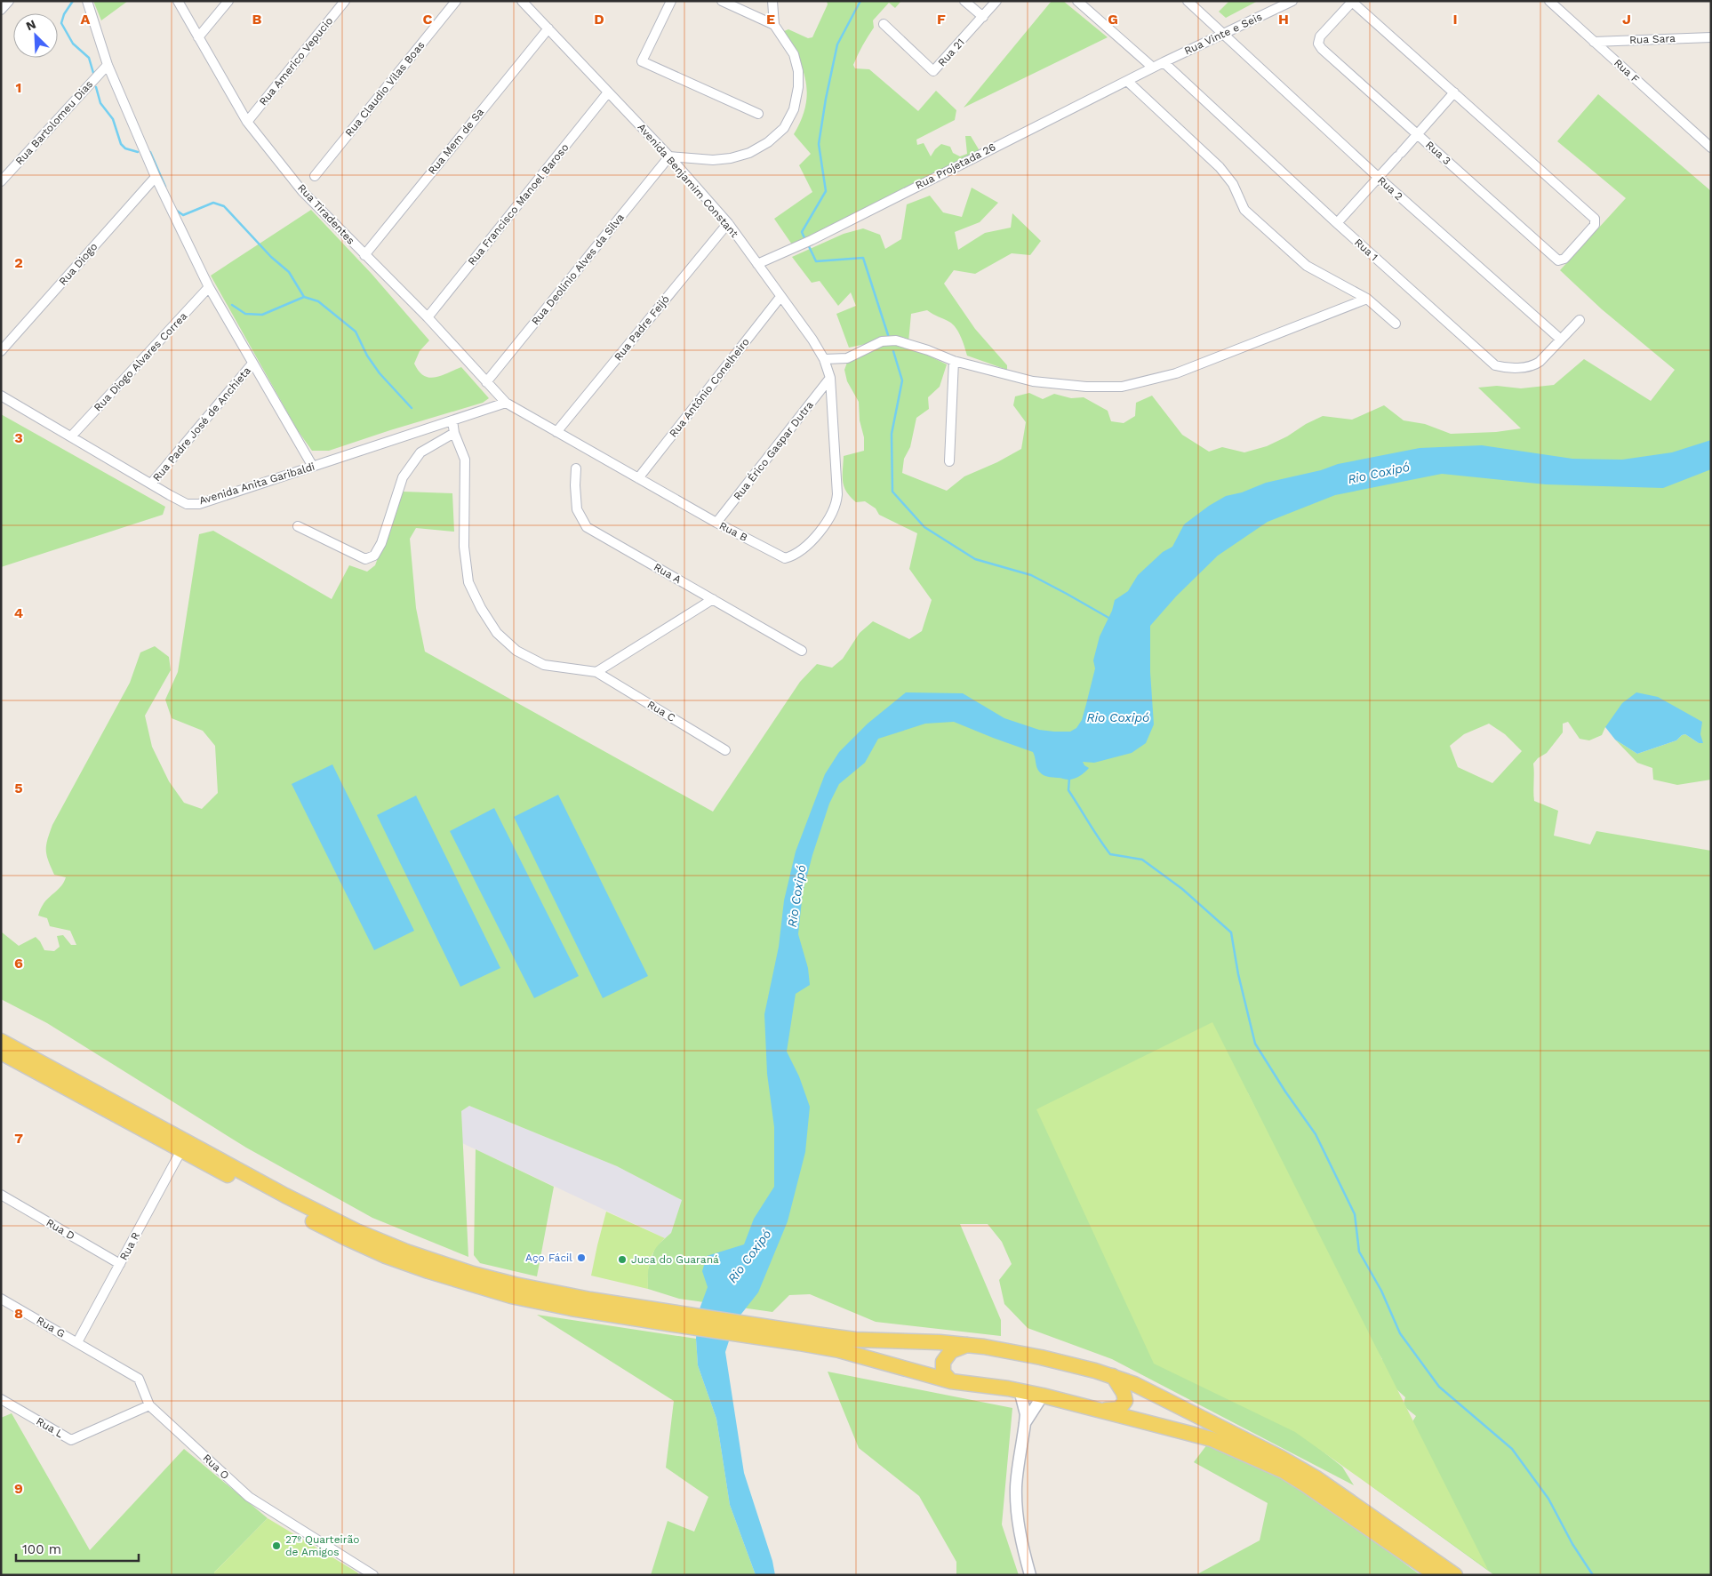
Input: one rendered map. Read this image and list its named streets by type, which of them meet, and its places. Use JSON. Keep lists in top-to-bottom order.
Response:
{
  "streets": {
    "street": [
      "Rua Vinte e Seis",
      "Rua Sara",
      "Rua 21",
      "Rua Americo Vepucio",
      "Rua F",
      "Rua Claudio Vilas Boas",
      "Rua Bartolomeu Dias",
      "Rua Mem de Sa",
      "Rua 3",
      "Rua Projetada 26",
      "Avenida Benjamim Constant",
      "Rua 2",
      "Rua Francisco Manoel Baroso",
      "Rua Tiradentes",
      "Rua 1",
      "Rua Diogo",
      "Rua Deolinio Alves da Silva",
      "Rua Padre Feijó",
      "Rua Diogo Alvares Correa",
      "Rua Antônio Conelheiro",
      "Rua Padre José de Anchieta",
      "Rua Érico Gaspar Dutra",
      "Avenida Anita Garibaldi",
      "Rua B",
      "Rua A",
      "Rua C",
      "Rua D",
      "Rua R",
      "Rua G",
      "Rua L",
      "Rua O"
    ]
  },
  "crossings": [
    ["Rua Vinte e Seis", "Rua Projetada 26"],
    ["Rua Vinte e Seis", "Rua 2"],
    ["Rua Vinte e Seis", "Rua 1"],
    ["Rua Sara", "Rua F"],
    ["Rua Americo Vepucio", "Rua Tiradentes"],
    ["Rua Mem de Sa", "Avenida Benjamim Constant"],
    ["Rua Mem de Sa", "Rua Tiradentes"],
    ["Rua Projetada 26", "Avenida Benjamim Constant"],
    ["Avenida Benjamim Constant", "Rua Francisco Manoel Baroso"],
    ["Avenida Benjamim Constant", "Rua Deolinio Alves da Silva"],
    ["Avenida Benjamim Constant", "Rua Padre Feijó"],
    ["Avenida Benjamim Constant", "Rua Antônio Conelheiro"],
    ["Avenida Benjamim Constant", "Rua Érico Gaspar Dutra"],
    ["Avenida Benjamim Constant", "Rua B"],
    ["Rua 2", "Rua 1"],
    ["Rua Francisco Manoel Baroso", "Rua Tiradentes"],
    ["Rua Tiradentes", "Rua Deolinio Alves da Silva"],
    ["Rua Tiradentes", "Avenida Anita Garibaldi"],
    ["Rua Tiradentes", "Rua B"],
    ["Rua Padre Feijó", "Rua B"],
    ["Rua Diogo Alvares Correa", "Avenida Anita Garibaldi"],
    ["Rua Antônio Conelheiro", "Rua B"],
    ["Rua Padre José de Anchieta", "Avenida Anita Garibaldi"],
    ["Rua Érico Gaspar Dutra", "Rua B"],
    ["Avenida Anita Garibaldi", "Rua B"],
    ["Rua D", "Rua R"],
    ["Rua R", "Rua G"],
    ["Rua R", "Rua O"],
    ["Rua G", "Rua O"],
    ["Rua L", "Rua O"]
  ],
  "water": ["Rio Coxipó"],
  "places": ["Aço Fácil", "Juca do Guaraná", "27º Quarteirão de Amigos"],
  "scale_bar": "100 m",
  "north": "top left",
  "grid": {
    "columns": [
      "A",
      "B",
      "C",
      "D",
      "E",
      "F",
      "G",
      "H",
      "I",
      "J"
    ],
    "rows": [
      "1",
      "2",
      "3",
      "4",
      "5",
      "6",
      "7",
      "8",
      "9"
    ]
  }
}
